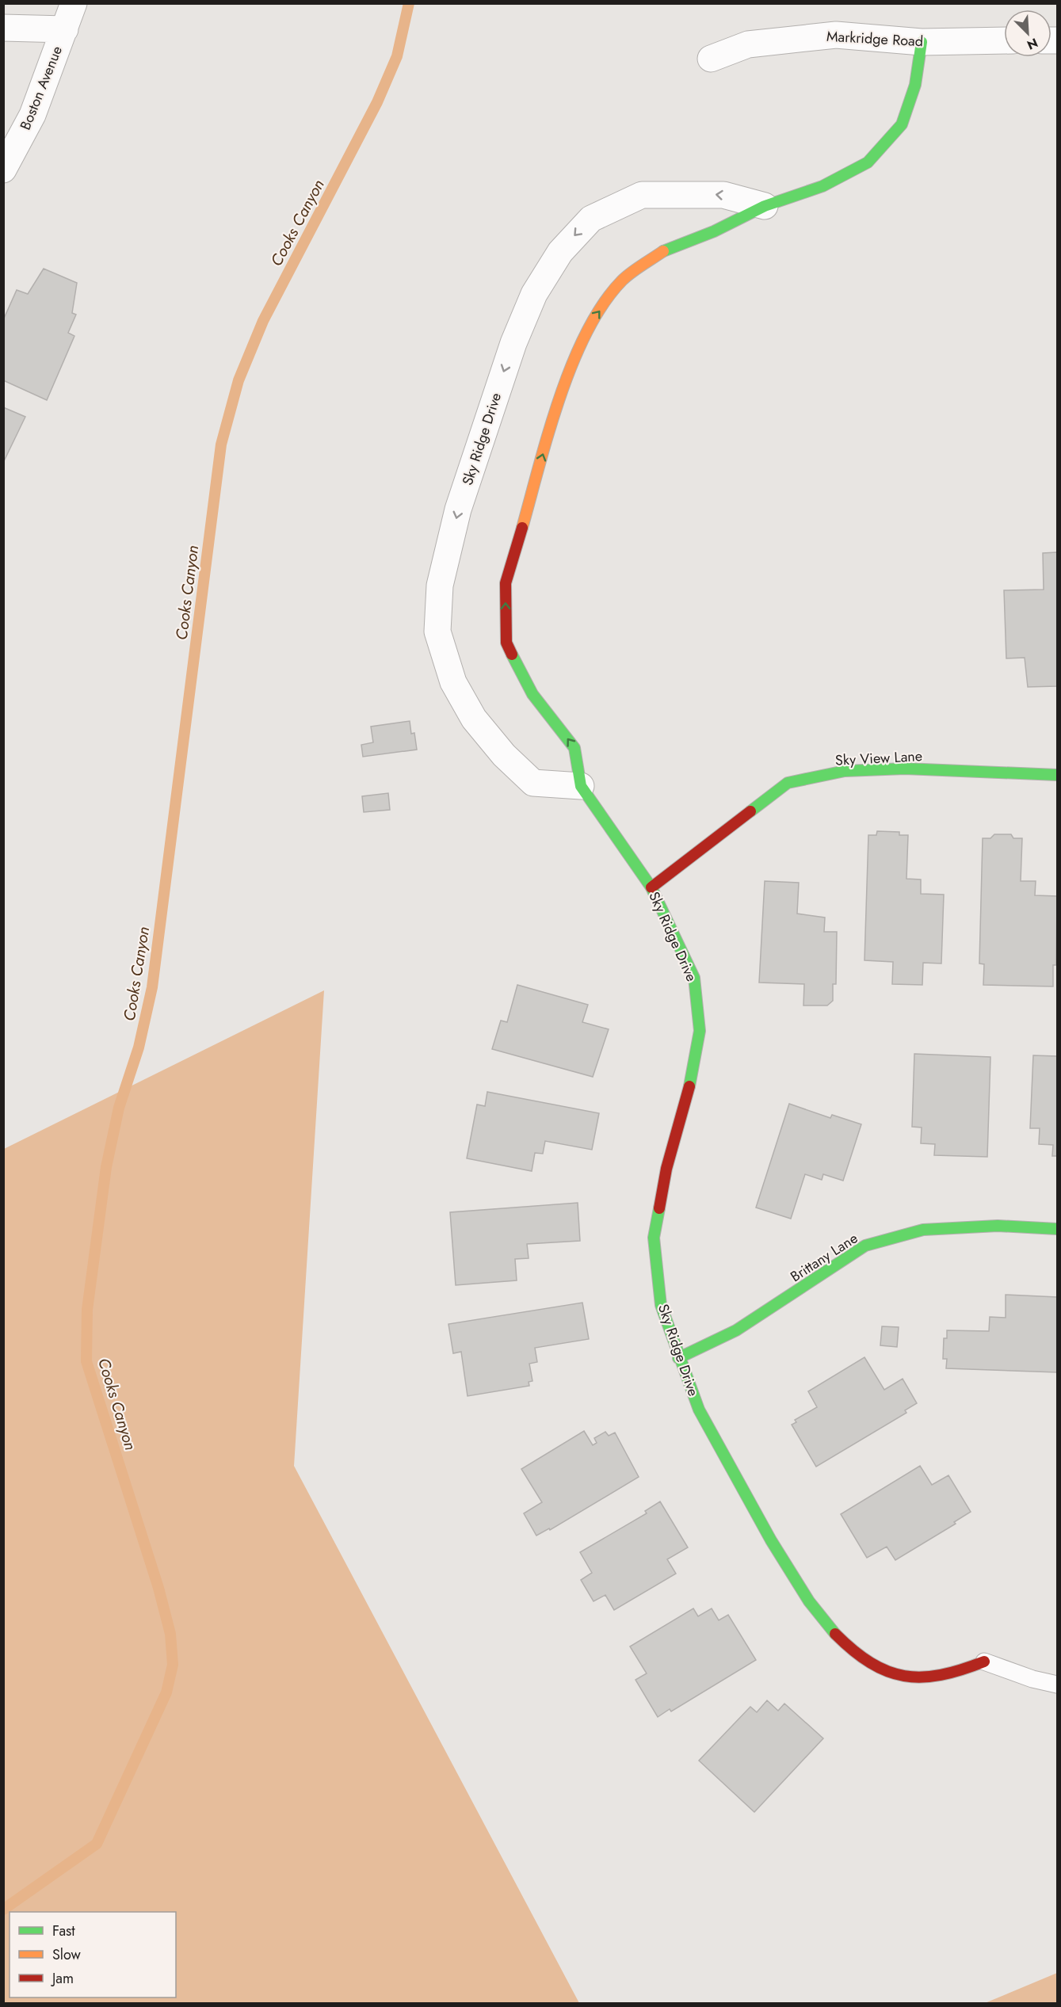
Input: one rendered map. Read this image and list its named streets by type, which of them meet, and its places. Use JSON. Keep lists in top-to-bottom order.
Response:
{
  "streets": {
    "street": [
      "Markridge Road",
      "Boston Avenue",
      "Sky Ridge Drive",
      "Sky View Lane",
      "Brittany Lane"
    ]
  },
  "crossings": [
    ["Markridge Road", "Sky Ridge Drive"],
    ["Sky Ridge Drive", "Sky View Lane"],
    ["Sky Ridge Drive", "Brittany Lane"]
  ],
  "water": ["Cooks Canyon"],
  "legend": ["Fast", "Slow", "Jam"],
  "north": "bottom right"
}
